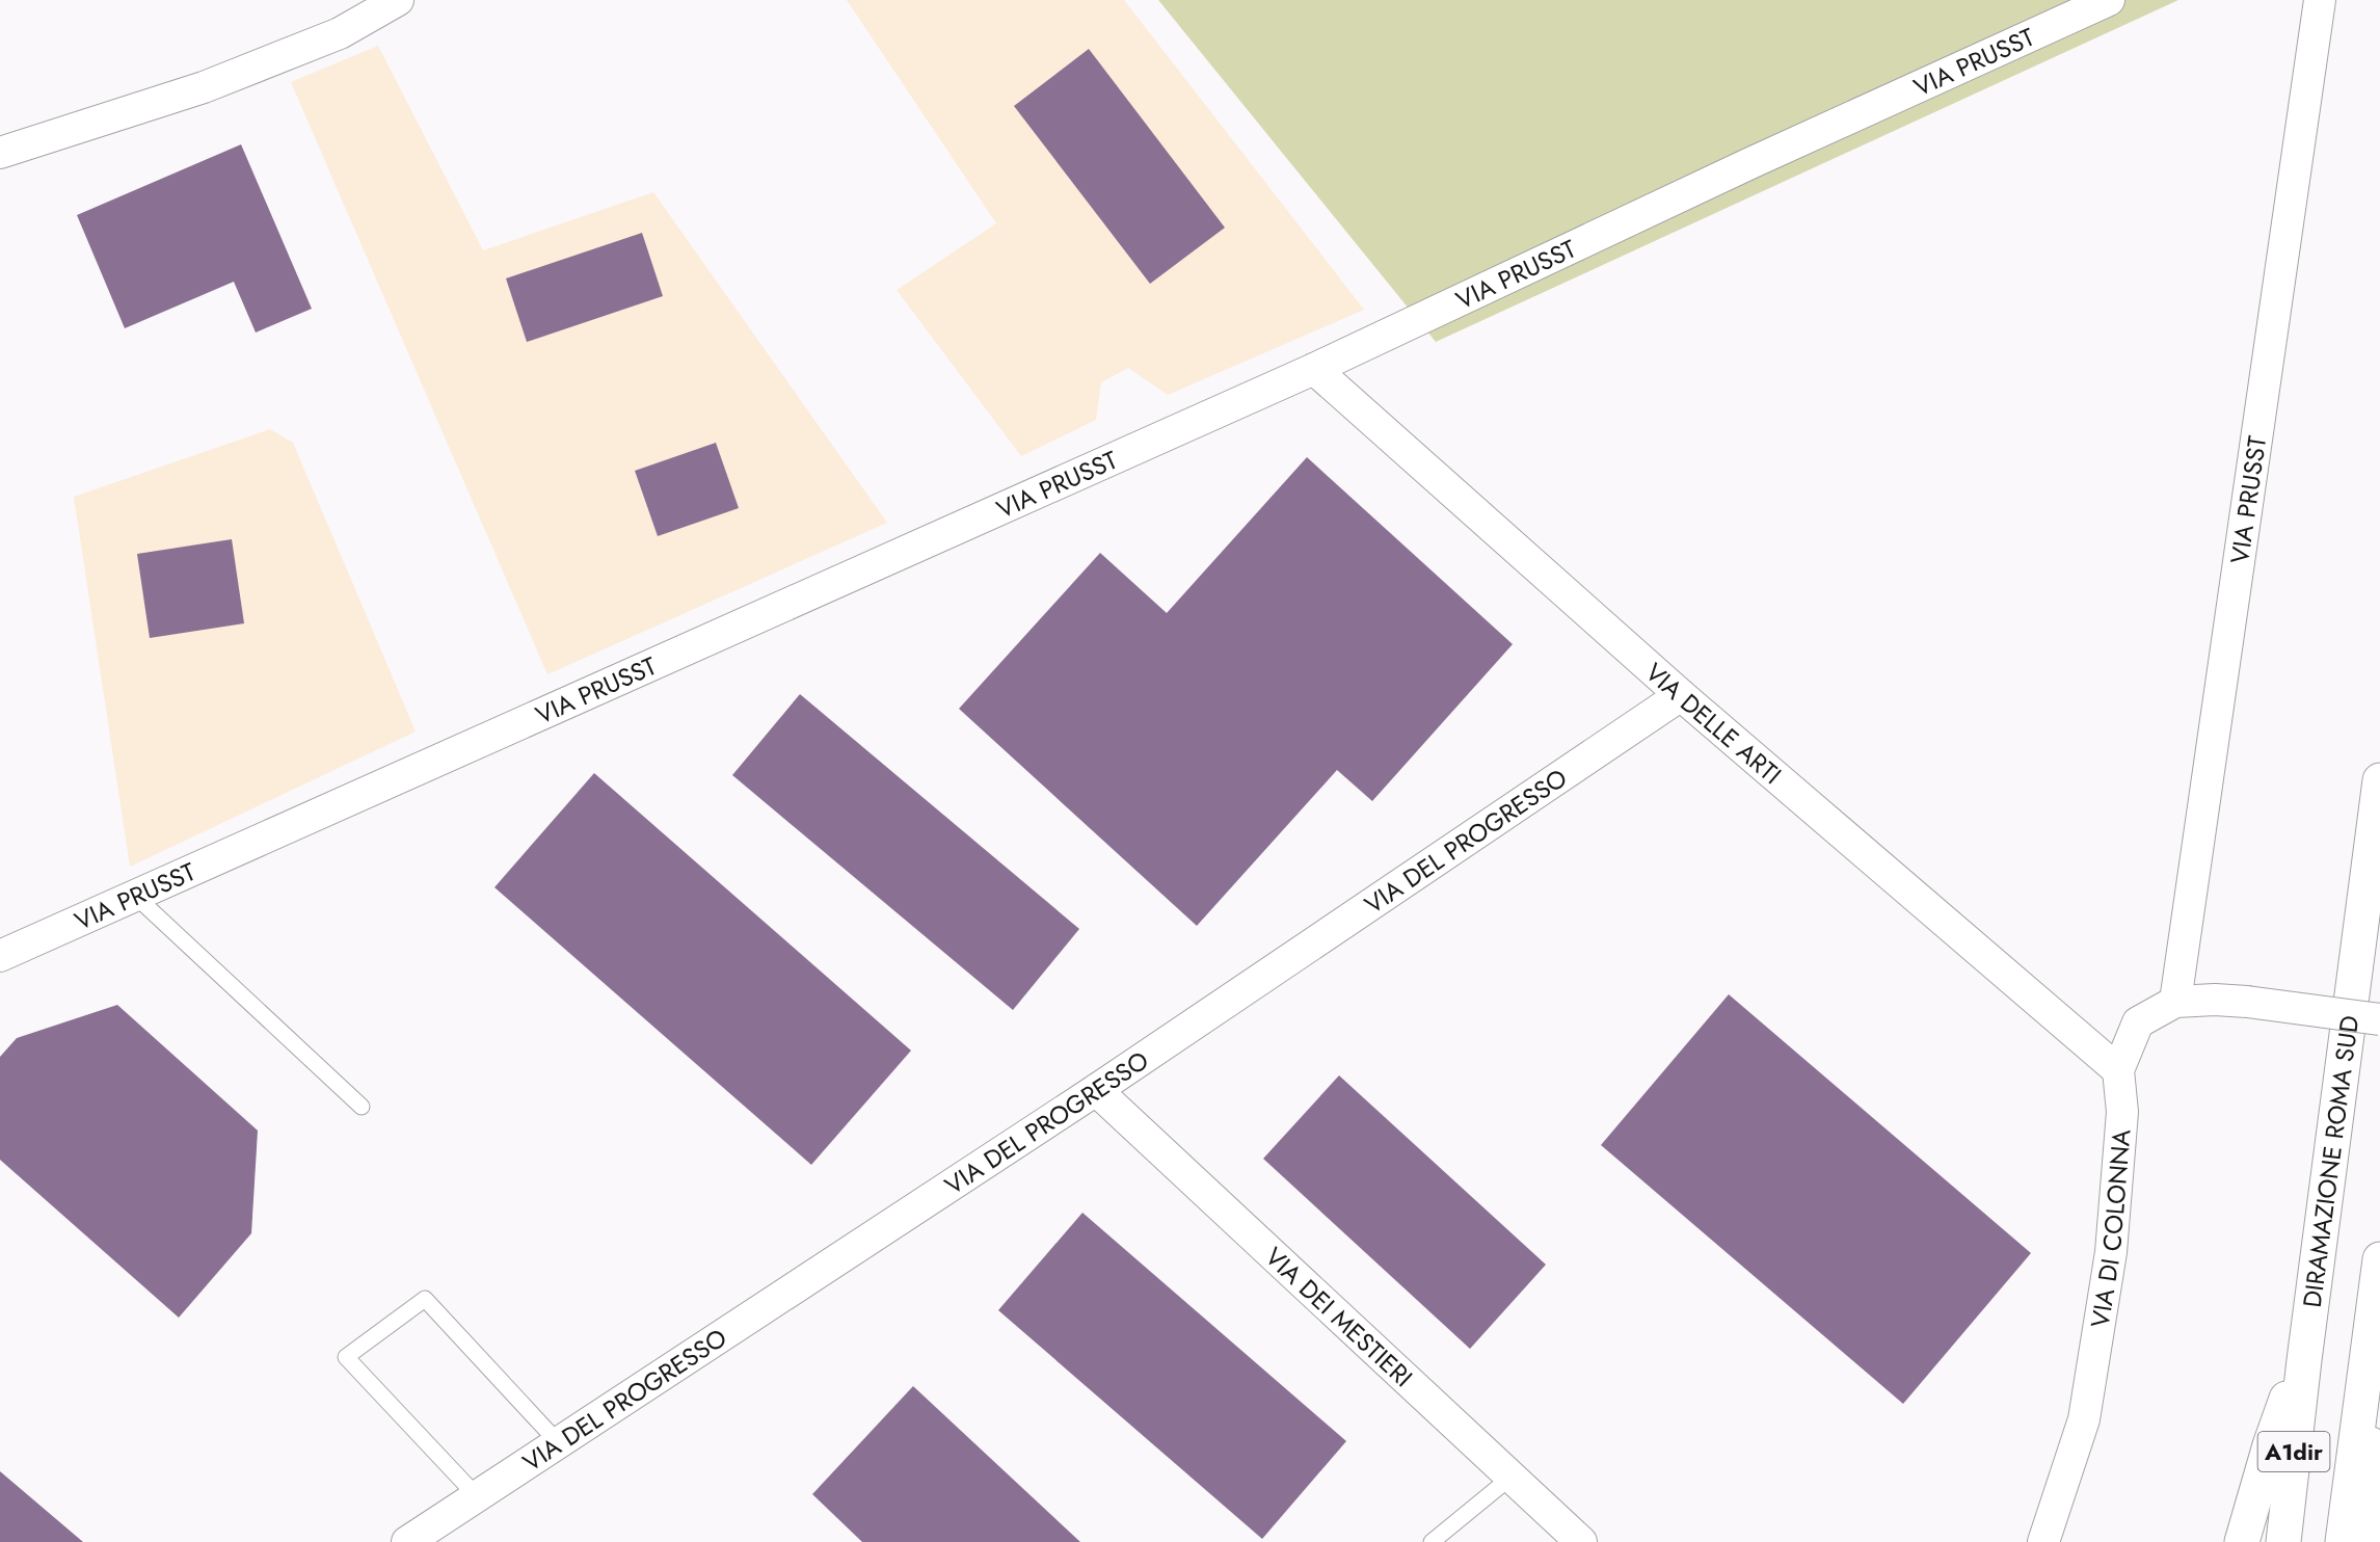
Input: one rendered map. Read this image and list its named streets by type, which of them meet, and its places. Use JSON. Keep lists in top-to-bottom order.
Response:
{
  "streets": {
    "highway": ["DIRAMAZIONE ROMA SUD", "A1dir"],
    "street": [
      "VIA PRUSST",
      "VIA DELLE ARTI",
      "VIA DEL PROGRESSO",
      "VIA DI COLONNA",
      "VIA DEI MESTIERI"
    ]
  },
  "crossings": [
    ["VIA PRUSST", "VIA DELLE ARTI"],
    ["VIA PRUSST", "VIA DI COLONNA"],
    ["VIA DELLE ARTI", "VIA DEL PROGRESSO"],
    ["VIA DELLE ARTI", "VIA DI COLONNA"],
    ["VIA DEL PROGRESSO", "VIA DEI MESTIERI"]
  ]
}
